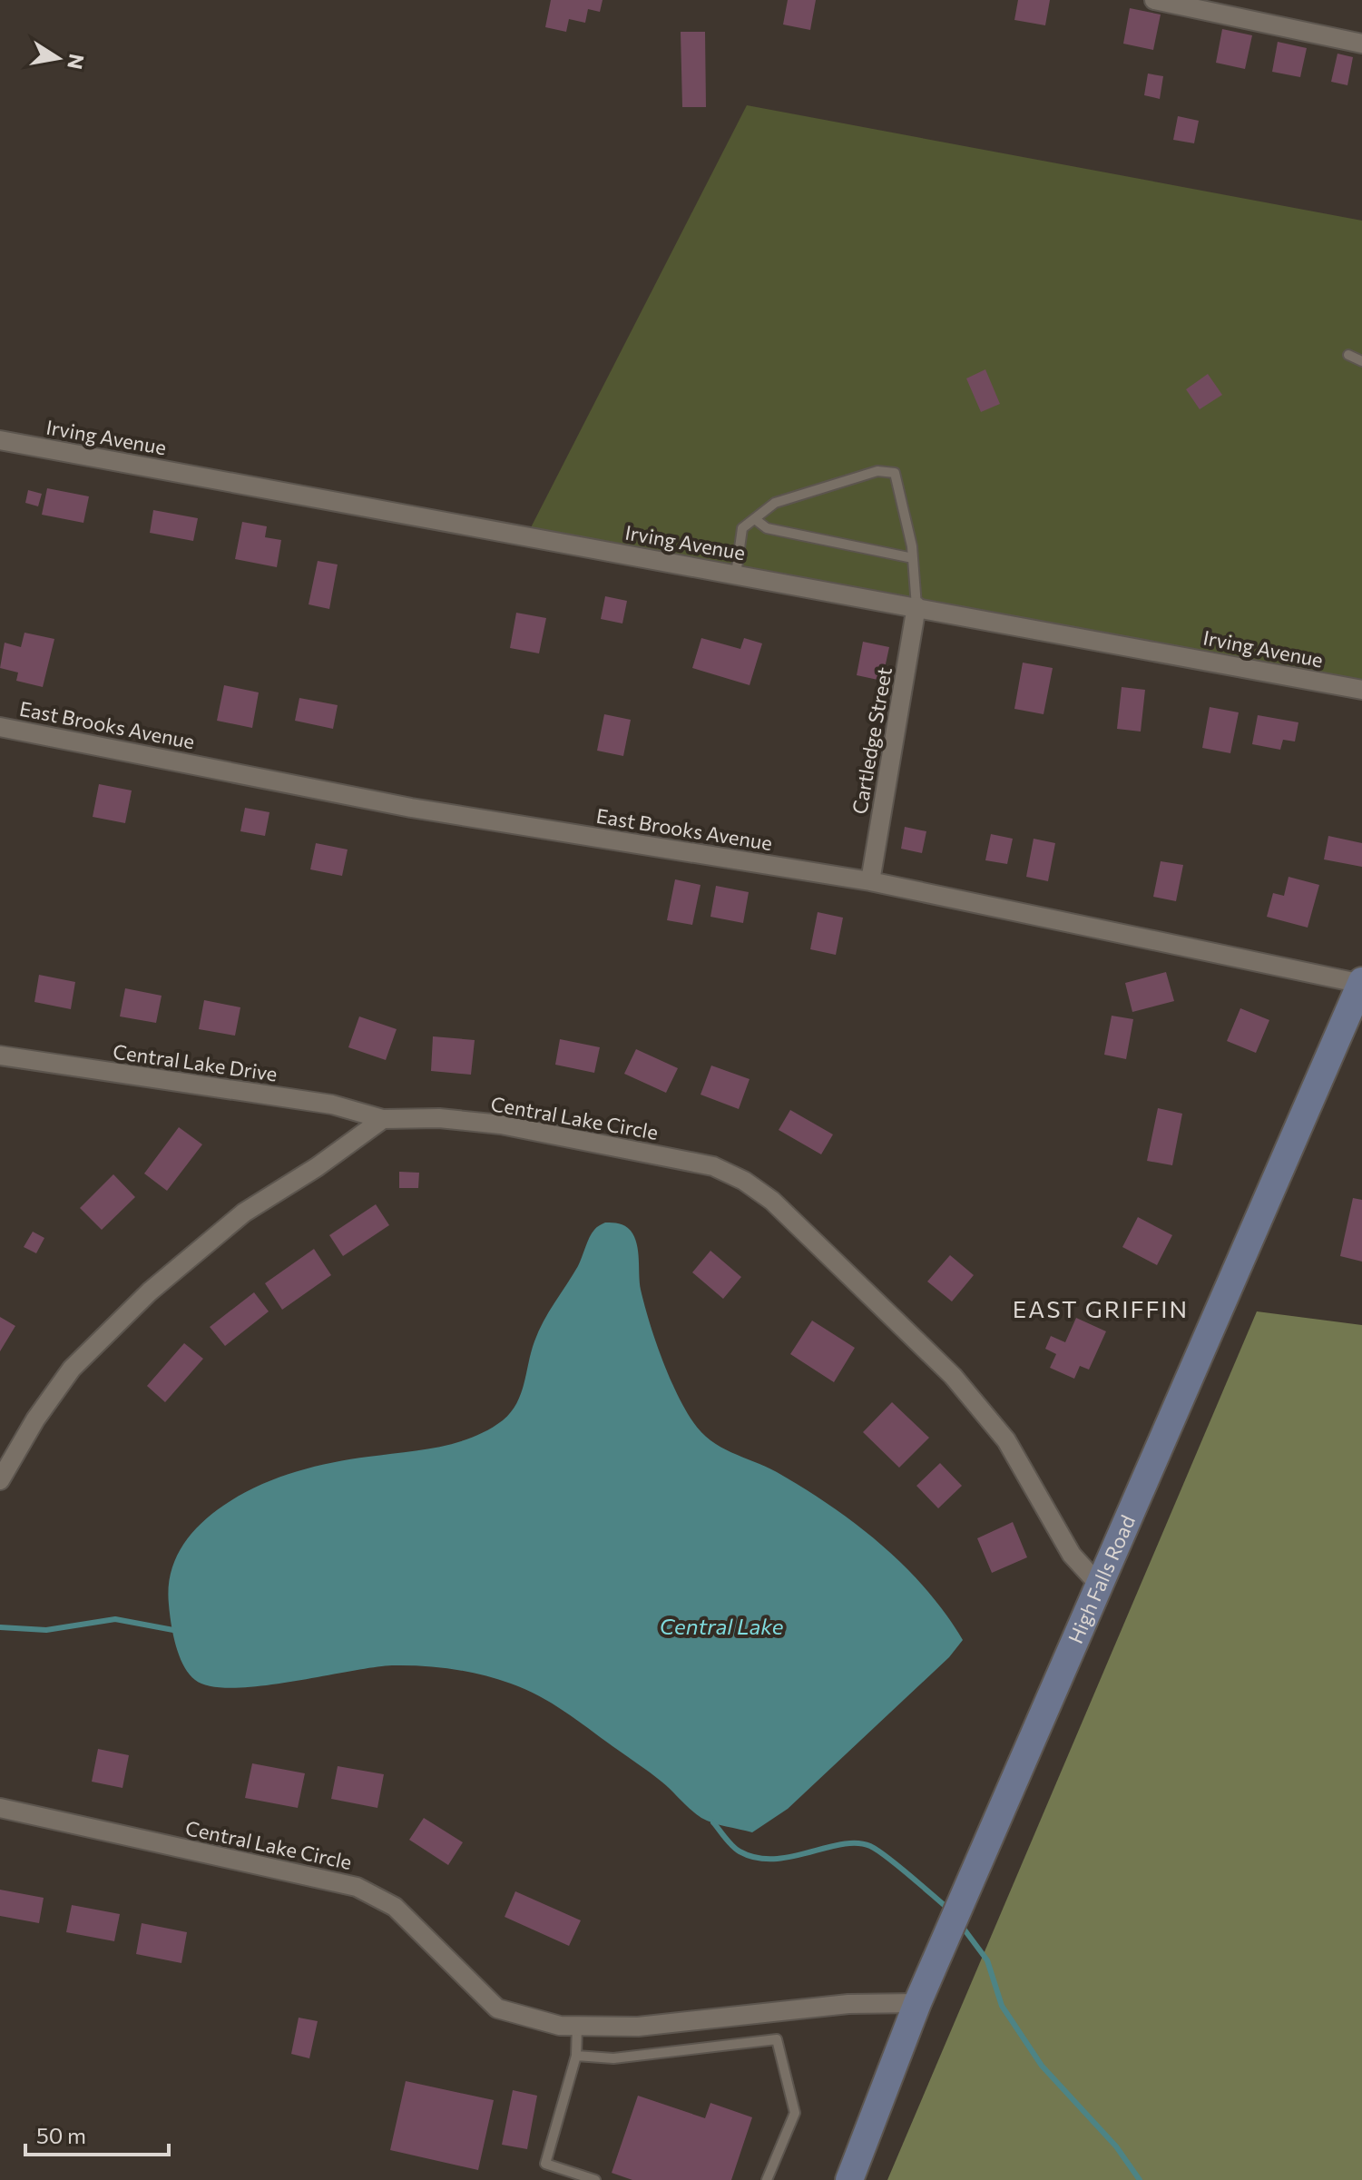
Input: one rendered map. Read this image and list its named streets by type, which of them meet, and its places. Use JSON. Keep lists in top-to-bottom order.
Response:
{
  "streets": {
    "street": [
      "Irving Avenue",
      "East Brooks Avenue",
      "Cartledge Street",
      "Central Lake Drive",
      "Central Lake Circle",
      "High Falls Road"
    ]
  },
  "crossings": [
    ["Irving Avenue", "Cartledge Street"],
    ["East Brooks Avenue", "Cartledge Street"],
    ["East Brooks Avenue", "High Falls Road"],
    ["Central Lake Drive", "Central Lake Circle"],
    ["Central Lake Circle", "High Falls Road"]
  ],
  "districts": ["EAST GRIFFIN"],
  "water": ["Central Lake"],
  "scale_bar": "50 m",
  "north": "right"
}
